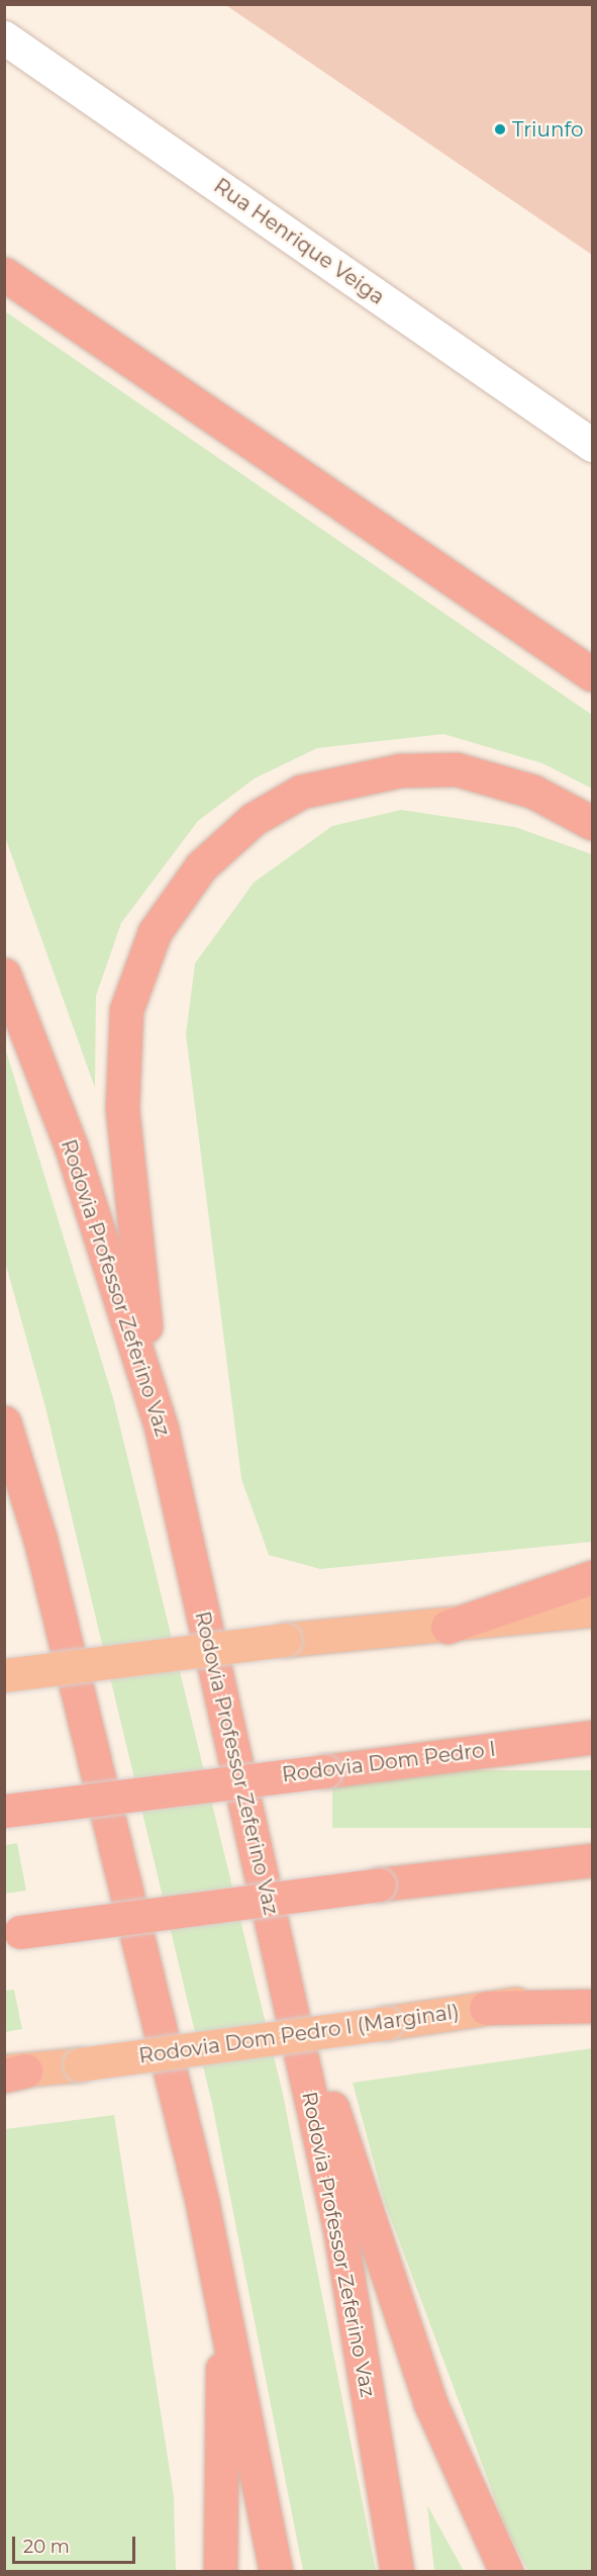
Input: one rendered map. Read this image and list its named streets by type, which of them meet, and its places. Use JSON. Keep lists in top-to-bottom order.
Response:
{
  "streets": {
    "highway": ["Rodovia Professor Zeferino Vaz", "Rodovia Dom Pedro I", "Rodovia Dom Pedro I (Marginal)"],
    "street": ["Rua Henrique Veiga"]
  },
  "places": ["Triunfo"],
  "scale_bar": "20 m"
}
